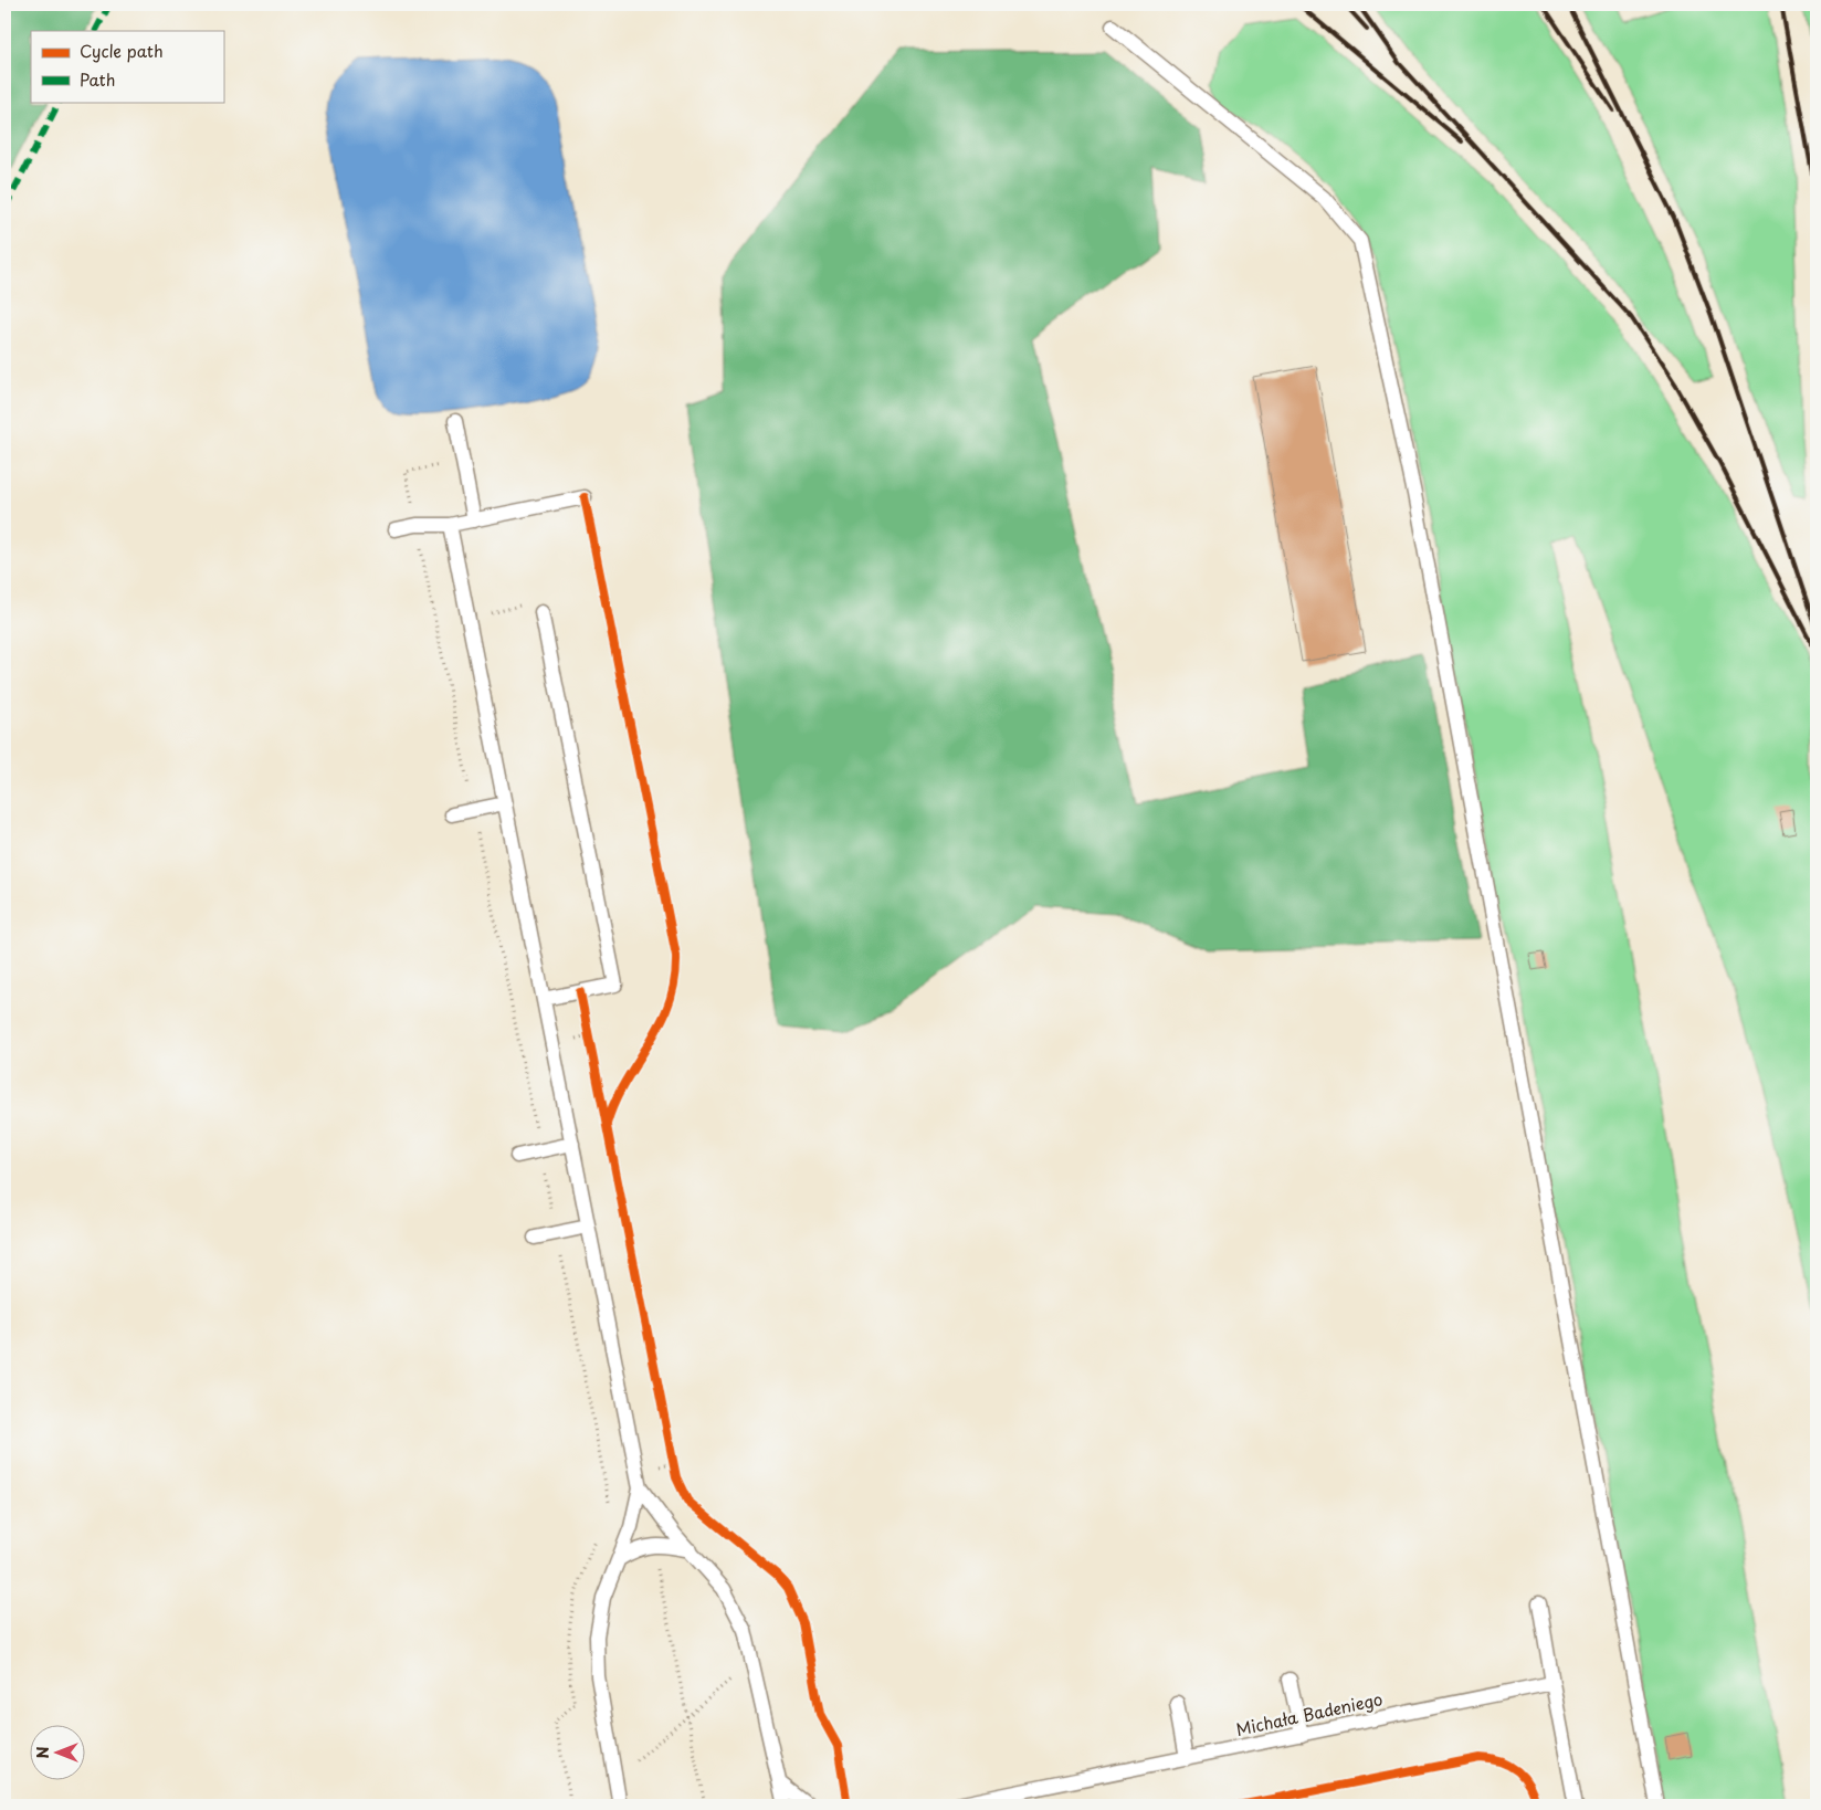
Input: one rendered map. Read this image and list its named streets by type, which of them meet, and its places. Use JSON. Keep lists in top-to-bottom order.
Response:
{
  "streets": {
    "lane": ["Michała Badeniego"]
  },
  "legend": ["Cycle path", "Path"],
  "north": "left"
}
